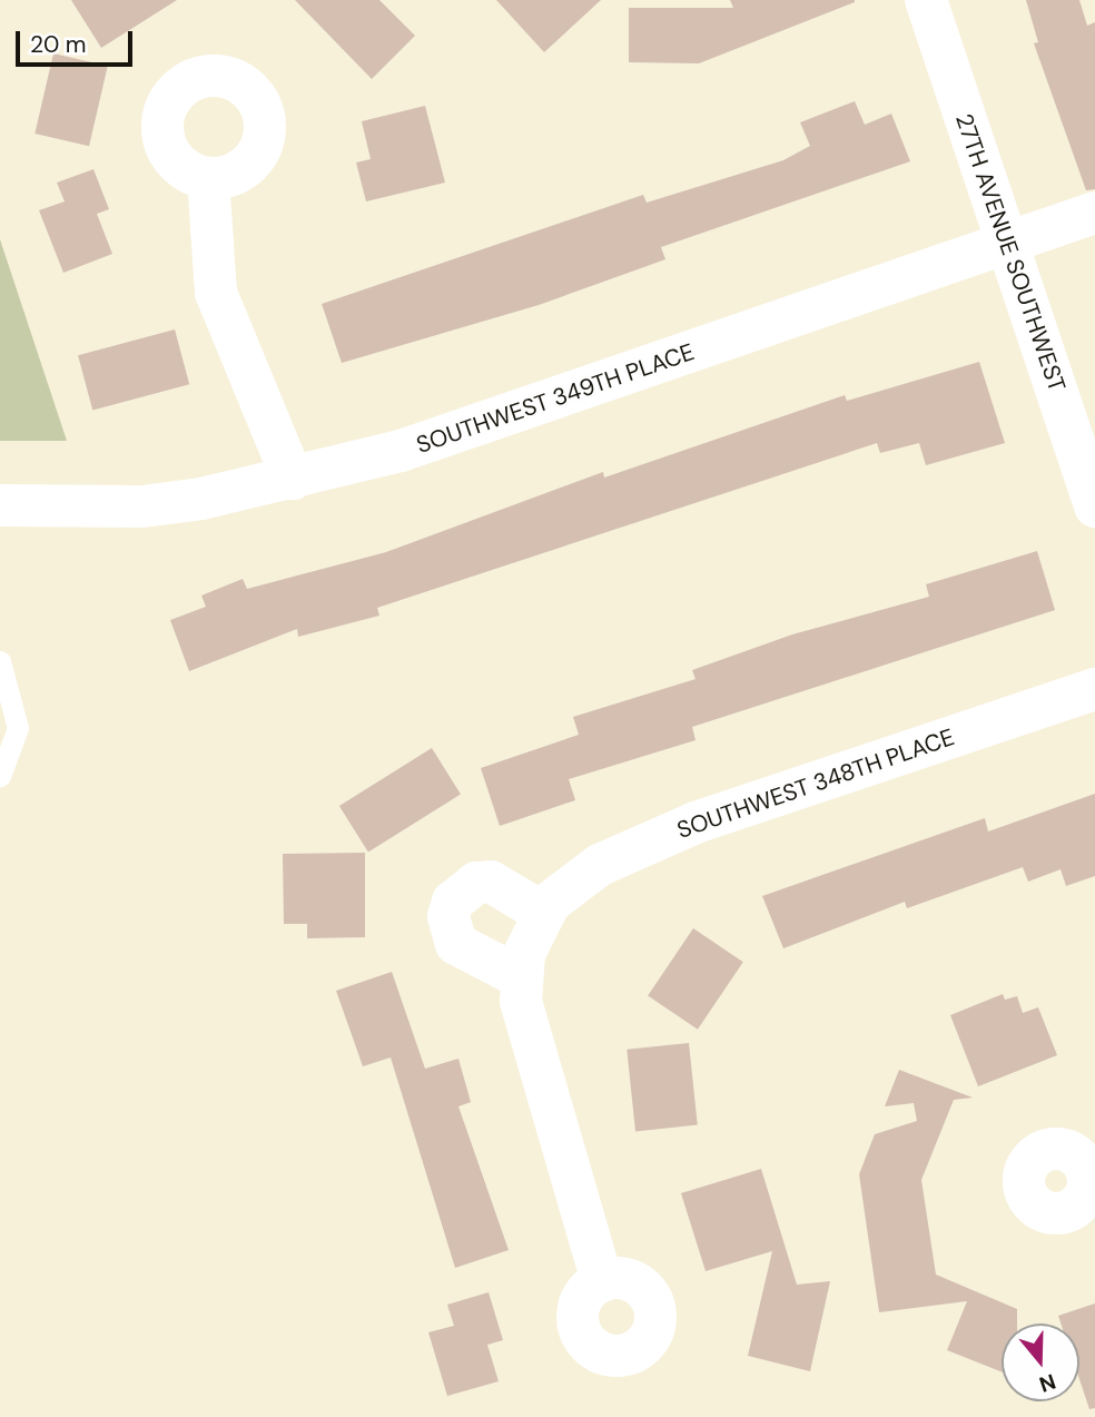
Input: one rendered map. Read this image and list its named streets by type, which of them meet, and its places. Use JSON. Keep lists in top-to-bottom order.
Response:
{
  "streets": {
    "street": ["27TH AVENUE SOUTHWEST", "SOUTHWEST 349TH PLACE", "SOUTHWEST 348TH PLACE"]
  },
  "crossings": [
    ["27TH AVENUE SOUTHWEST", "SOUTHWEST 349TH PLACE"]
  ],
  "scale_bar": "20 m",
  "north": "bottom"
}
